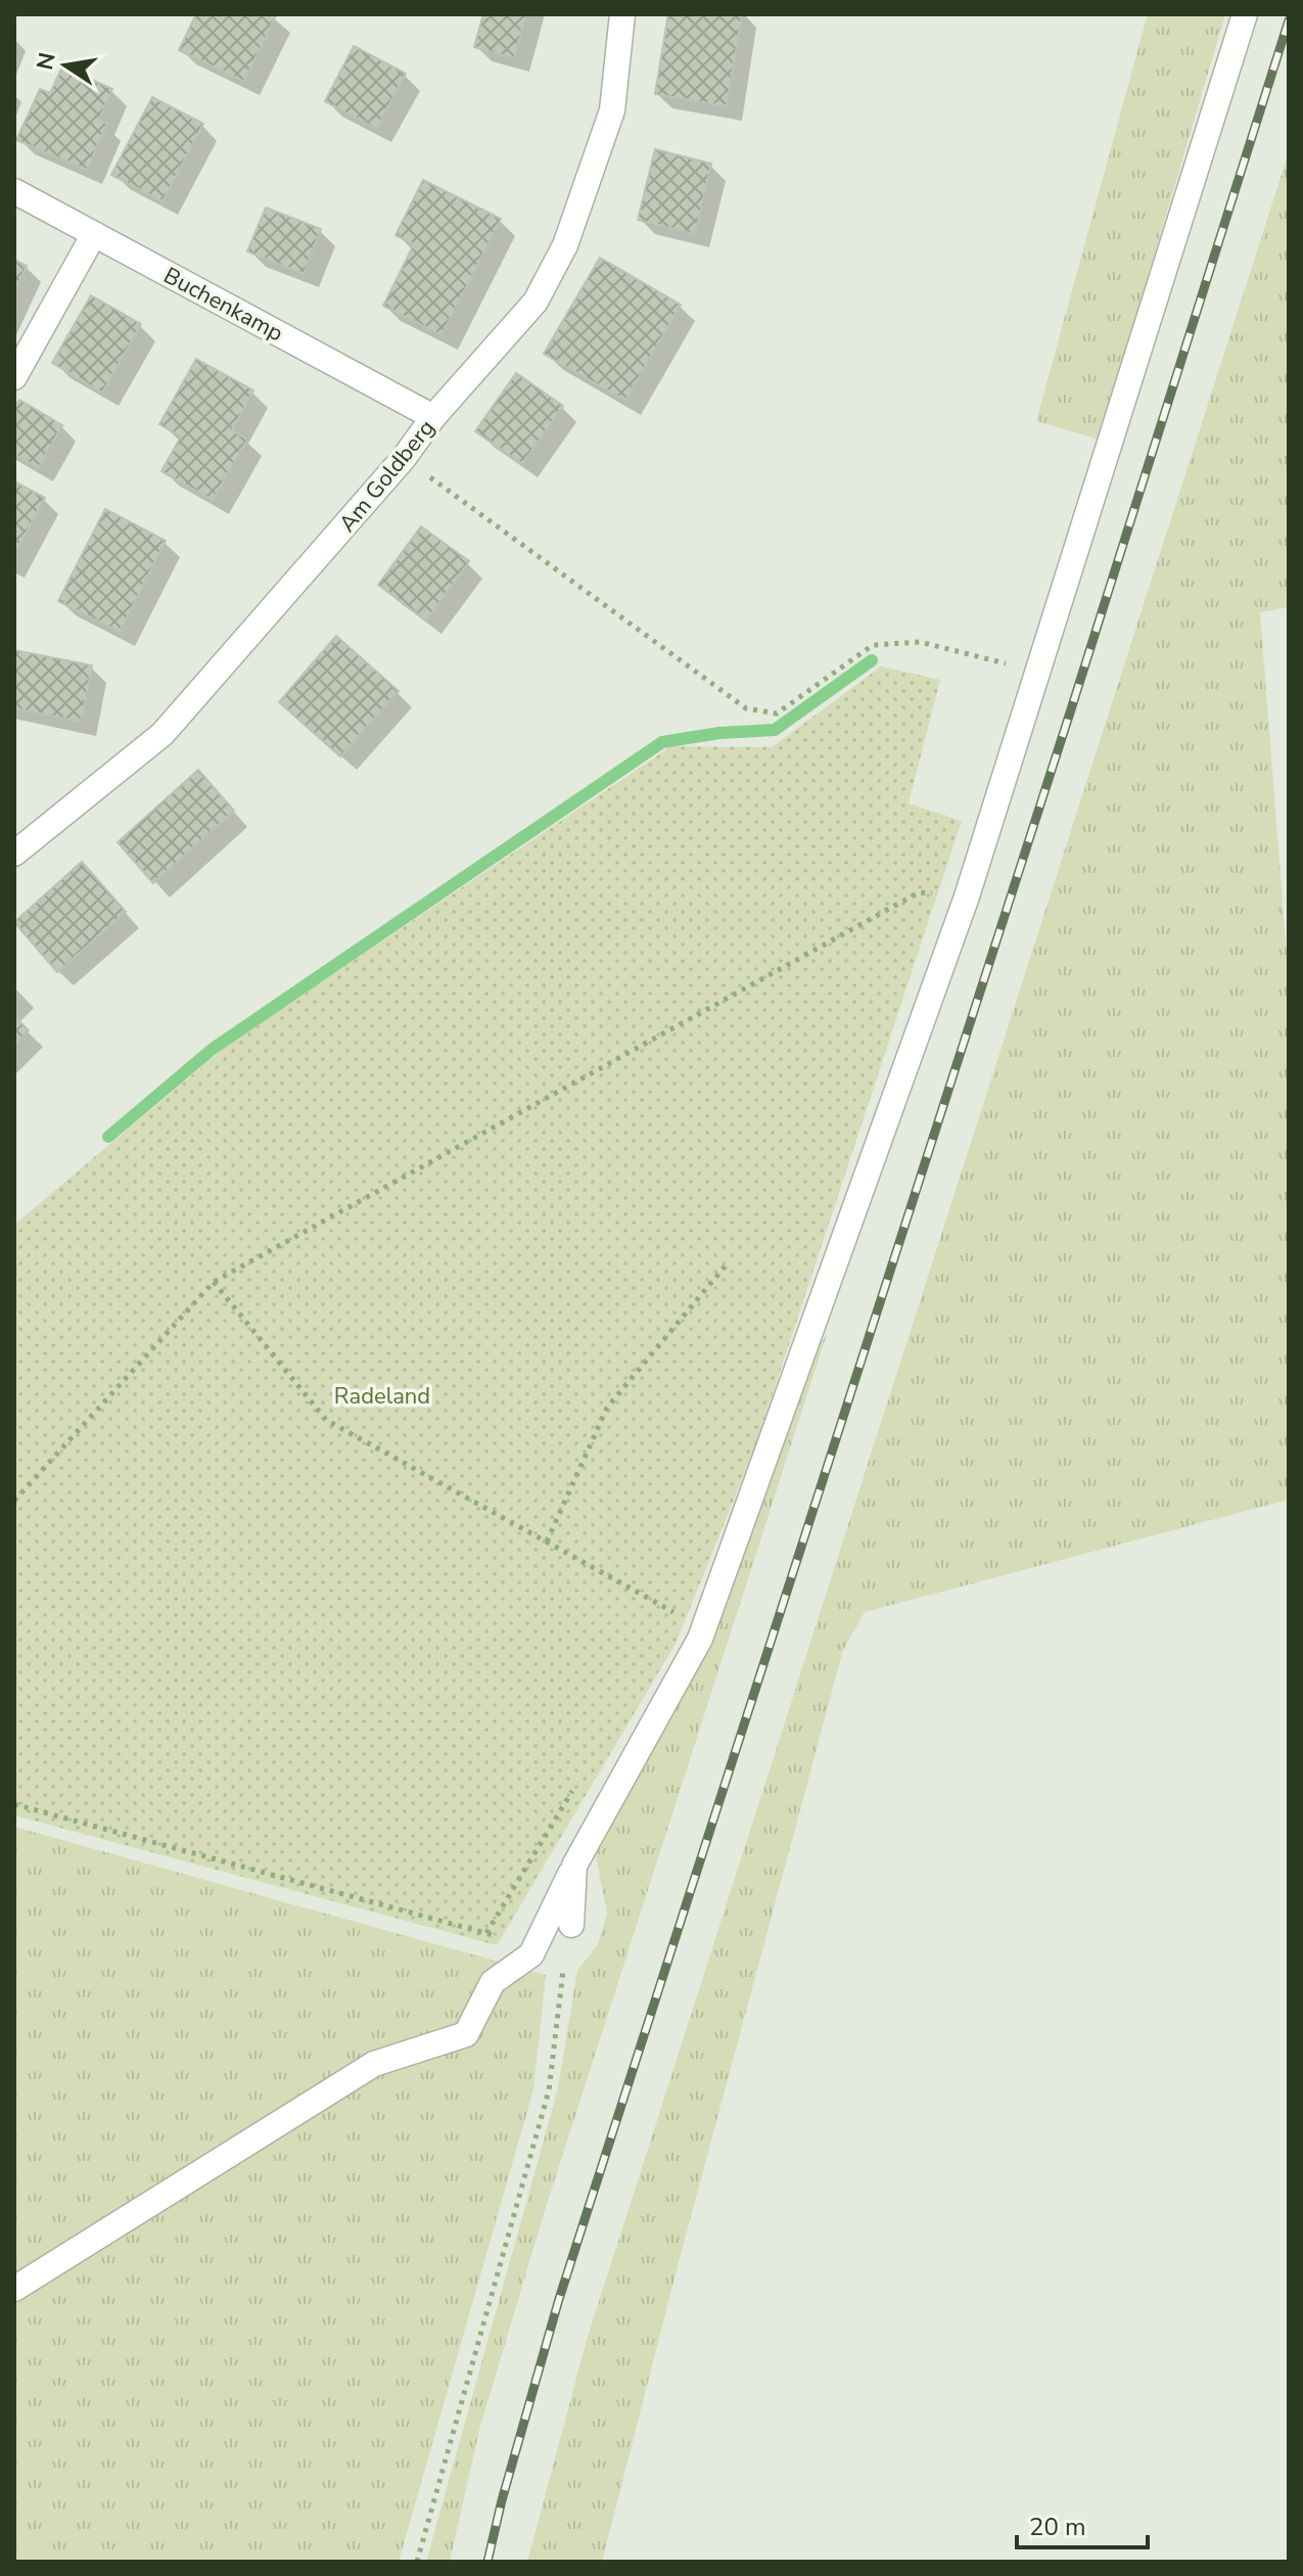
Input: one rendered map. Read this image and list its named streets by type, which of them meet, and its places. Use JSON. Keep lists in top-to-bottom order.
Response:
{
  "streets": {
    "street": ["Buchenkamp", "Am Goldberg"]
  },
  "crossings": [
    ["Buchenkamp", "Am Goldberg"]
  ],
  "parks": ["Radeland"],
  "scale_bar": "20 m",
  "north": "left"
}
